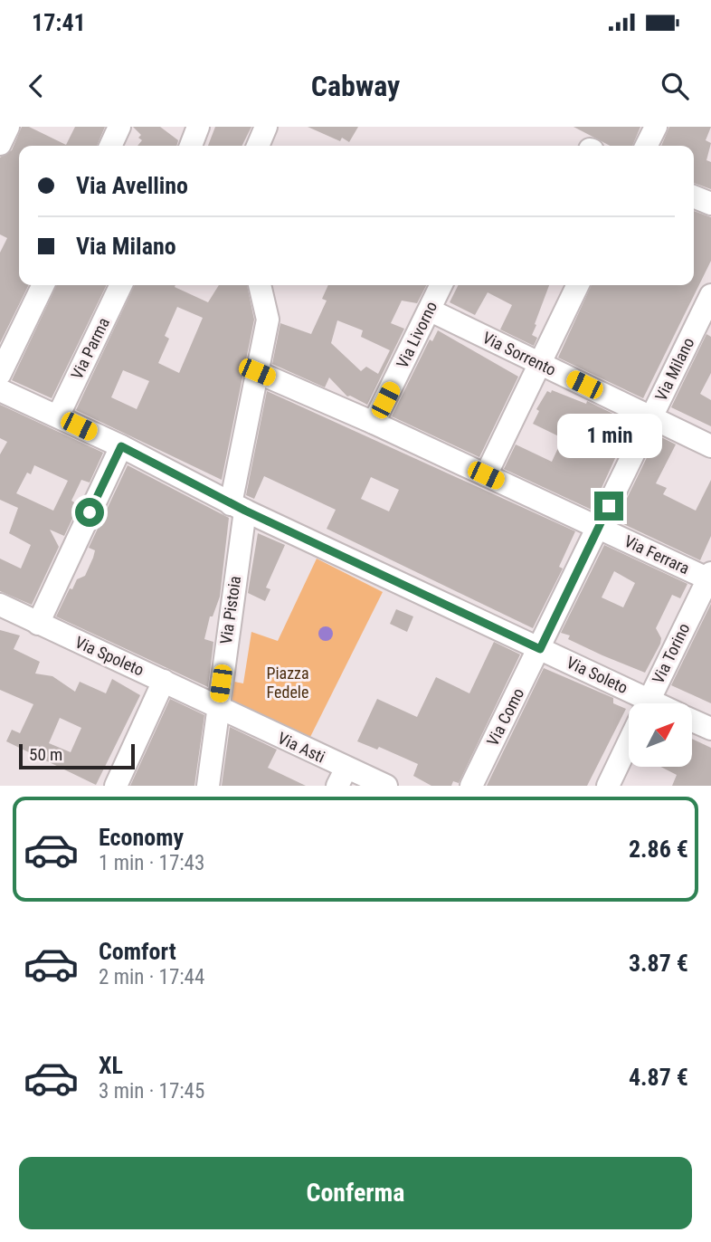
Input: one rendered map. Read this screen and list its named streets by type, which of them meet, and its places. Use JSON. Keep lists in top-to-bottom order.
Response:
{
  "streets": {
    "street": [
      "Via Livorno",
      "Via Parma",
      "Via Sorrento",
      "Via Milano",
      "Via Ferrara",
      "Via Pistoia",
      "Via Torino",
      "Via Spoleto",
      "Via Soleto",
      "Via Como",
      "Via Asti"
    ]
  },
  "crossings": [
    ["Via Livorno", "Via Sorrento"],
    ["Via Livorno", "Via Ferrara"],
    ["Via Parma", "Via Soleto"],
    ["Via Sorrento", "Via Milano"],
    ["Via Milano", "Via Ferrara"],
    ["Via Milano", "Via Soleto"],
    ["Via Milano", "Via Como"],
    ["Via Ferrara", "Via Pistoia"],
    ["Via Ferrara", "Via Torino"],
    ["Via Pistoia", "Via Spoleto"],
    ["Via Pistoia", "Via Soleto"],
    ["Via Pistoia", "Via Asti"],
    ["Via Spoleto", "Via Asti"],
    ["Via Soleto", "Via Como"]
  ],
  "parks": ["Piazza Fedele"],
  "scale_bar": "50 m",
  "north": "top right",
  "page": {
    "status": "17:41",
    "header": "Cabway",
    "banner": ["Via Avellino", "Via Milano"],
    "bubble": "1 min",
    "scale": "50 m",
    "list": [
      {
        "name": "Economy",
        "note": "1 min · 17:43",
        "value": "2.86 €"
      },
      {
        "name": "Comfort",
        "note": "2 min · 17:44",
        "value": "3.87 €"
      },
      {
        "name": "XL",
        "note": "3 min · 17:45",
        "value": "4.87 €"
      }
    ],
    "buttons": "Conferma"
  }
}
